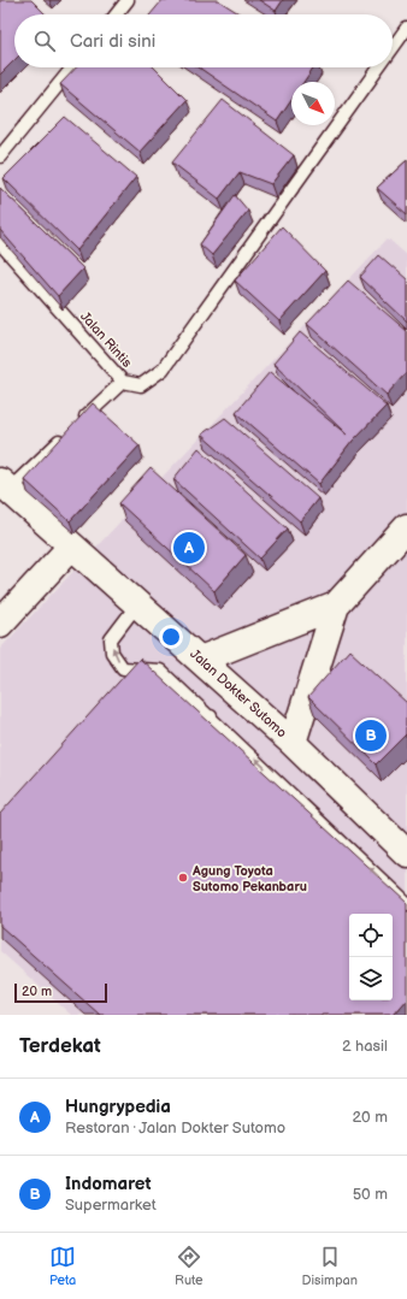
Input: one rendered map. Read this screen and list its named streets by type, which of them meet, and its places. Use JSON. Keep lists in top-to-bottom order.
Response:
{
  "streets": {
    "main road": ["Jalan Dokter Sutomo"],
    "lane": ["Jalan Rintis"]
  },
  "crossings": [
    ["Jalan Rintis", "Jalan Dokter Sutomo"]
  ],
  "places": ["Agung Toyota Sutomo Pekanbaru"],
  "scale_bar": "20 m",
  "north": "bottom right",
  "page": {
    "search": "Cari di sini",
    "pins": ["A", "B"],
    "scale": "20 m",
    "heading": ["Terdekat", "2 hasil"],
    "list": [
      {
        "mark": "A",
        "name": "Hungrypedia",
        "note": "Restoran · Jalan Dokter Sutomo",
        "value": "20 m"
      },
      {
        "mark": "B",
        "name": "Indomaret",
        "note": "Supermarket",
        "value": "50 m"
      }
    ],
    "nav": ["Peta", "Rute", "Disimpan"]
  }
}
